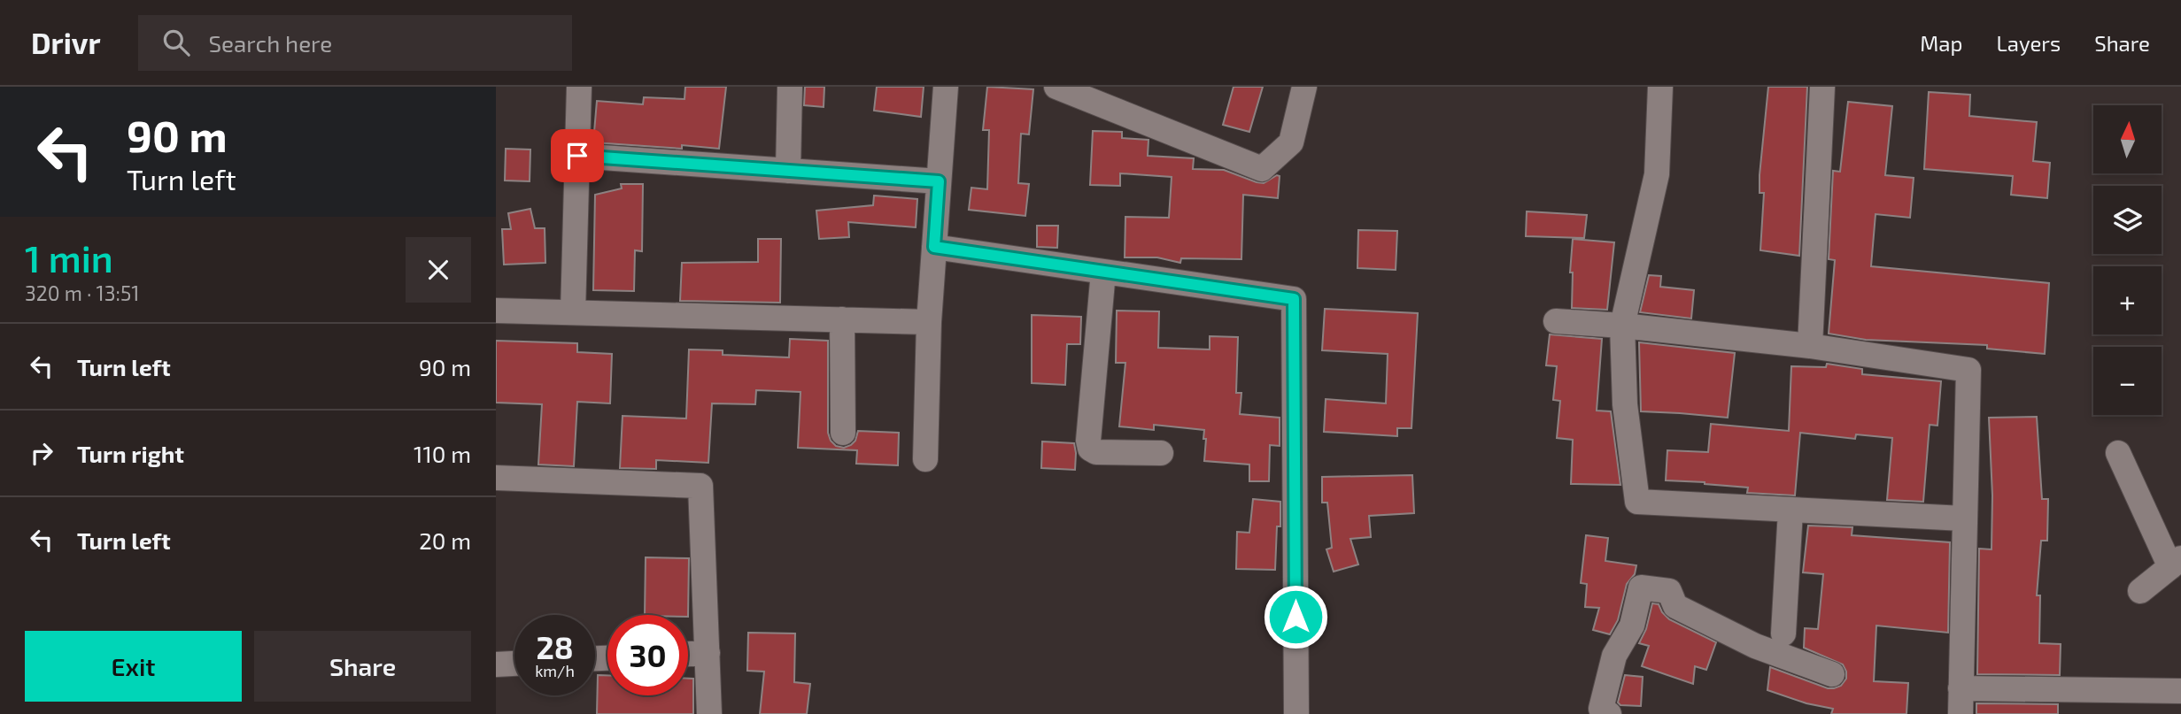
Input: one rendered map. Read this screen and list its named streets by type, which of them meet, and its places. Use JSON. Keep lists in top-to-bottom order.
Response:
{
  "north": "top",
  "page": {
    "header": "Drivr",
    "search": "Search here",
    "nav": ["Map", "Layers", "Share"],
    "turn": ["90 m", "Turn left"],
    "map_buttons": ["+", "−"],
    "heading": ["1 min", "320 m · 13:51"],
    "list": [
      {
        "name": "Turn left",
        "value": "90 m"
      },
      {
        "name": "Turn right",
        "value": "110 m"
      },
      {
        "name": "Turn left",
        "value": "20 m"
      }
    ],
    "speed": "28 km/h",
    "limit": "30",
    "buttons": ["Exit", "Share"]
  }
}
